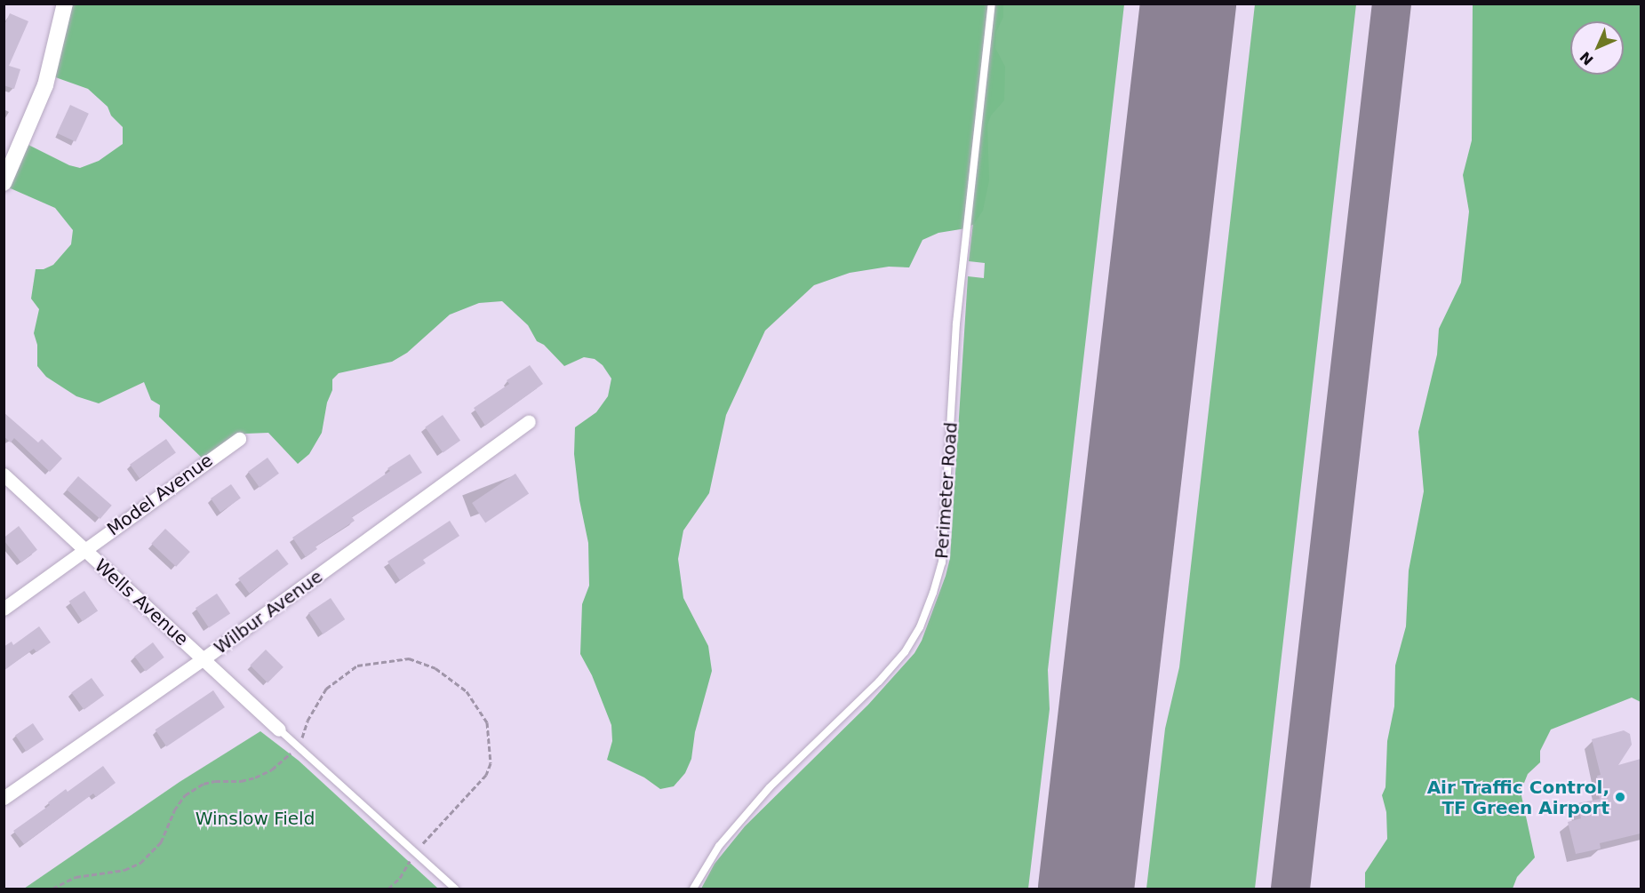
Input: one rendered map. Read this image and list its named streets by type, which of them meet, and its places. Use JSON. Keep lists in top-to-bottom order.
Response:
{
  "streets": {
    "street": ["Model Avenue", "Wells Avenue", "Wilbur Avenue"],
    "lane": ["Perimeter Road"]
  },
  "crossings": [
    ["Model Avenue", "Wells Avenue"],
    ["Wells Avenue", "Wilbur Avenue"]
  ],
  "parks": ["Winslow Field"],
  "places": ["Air Traffic Control, TF Green Airport"],
  "north": "bottom left"
}
